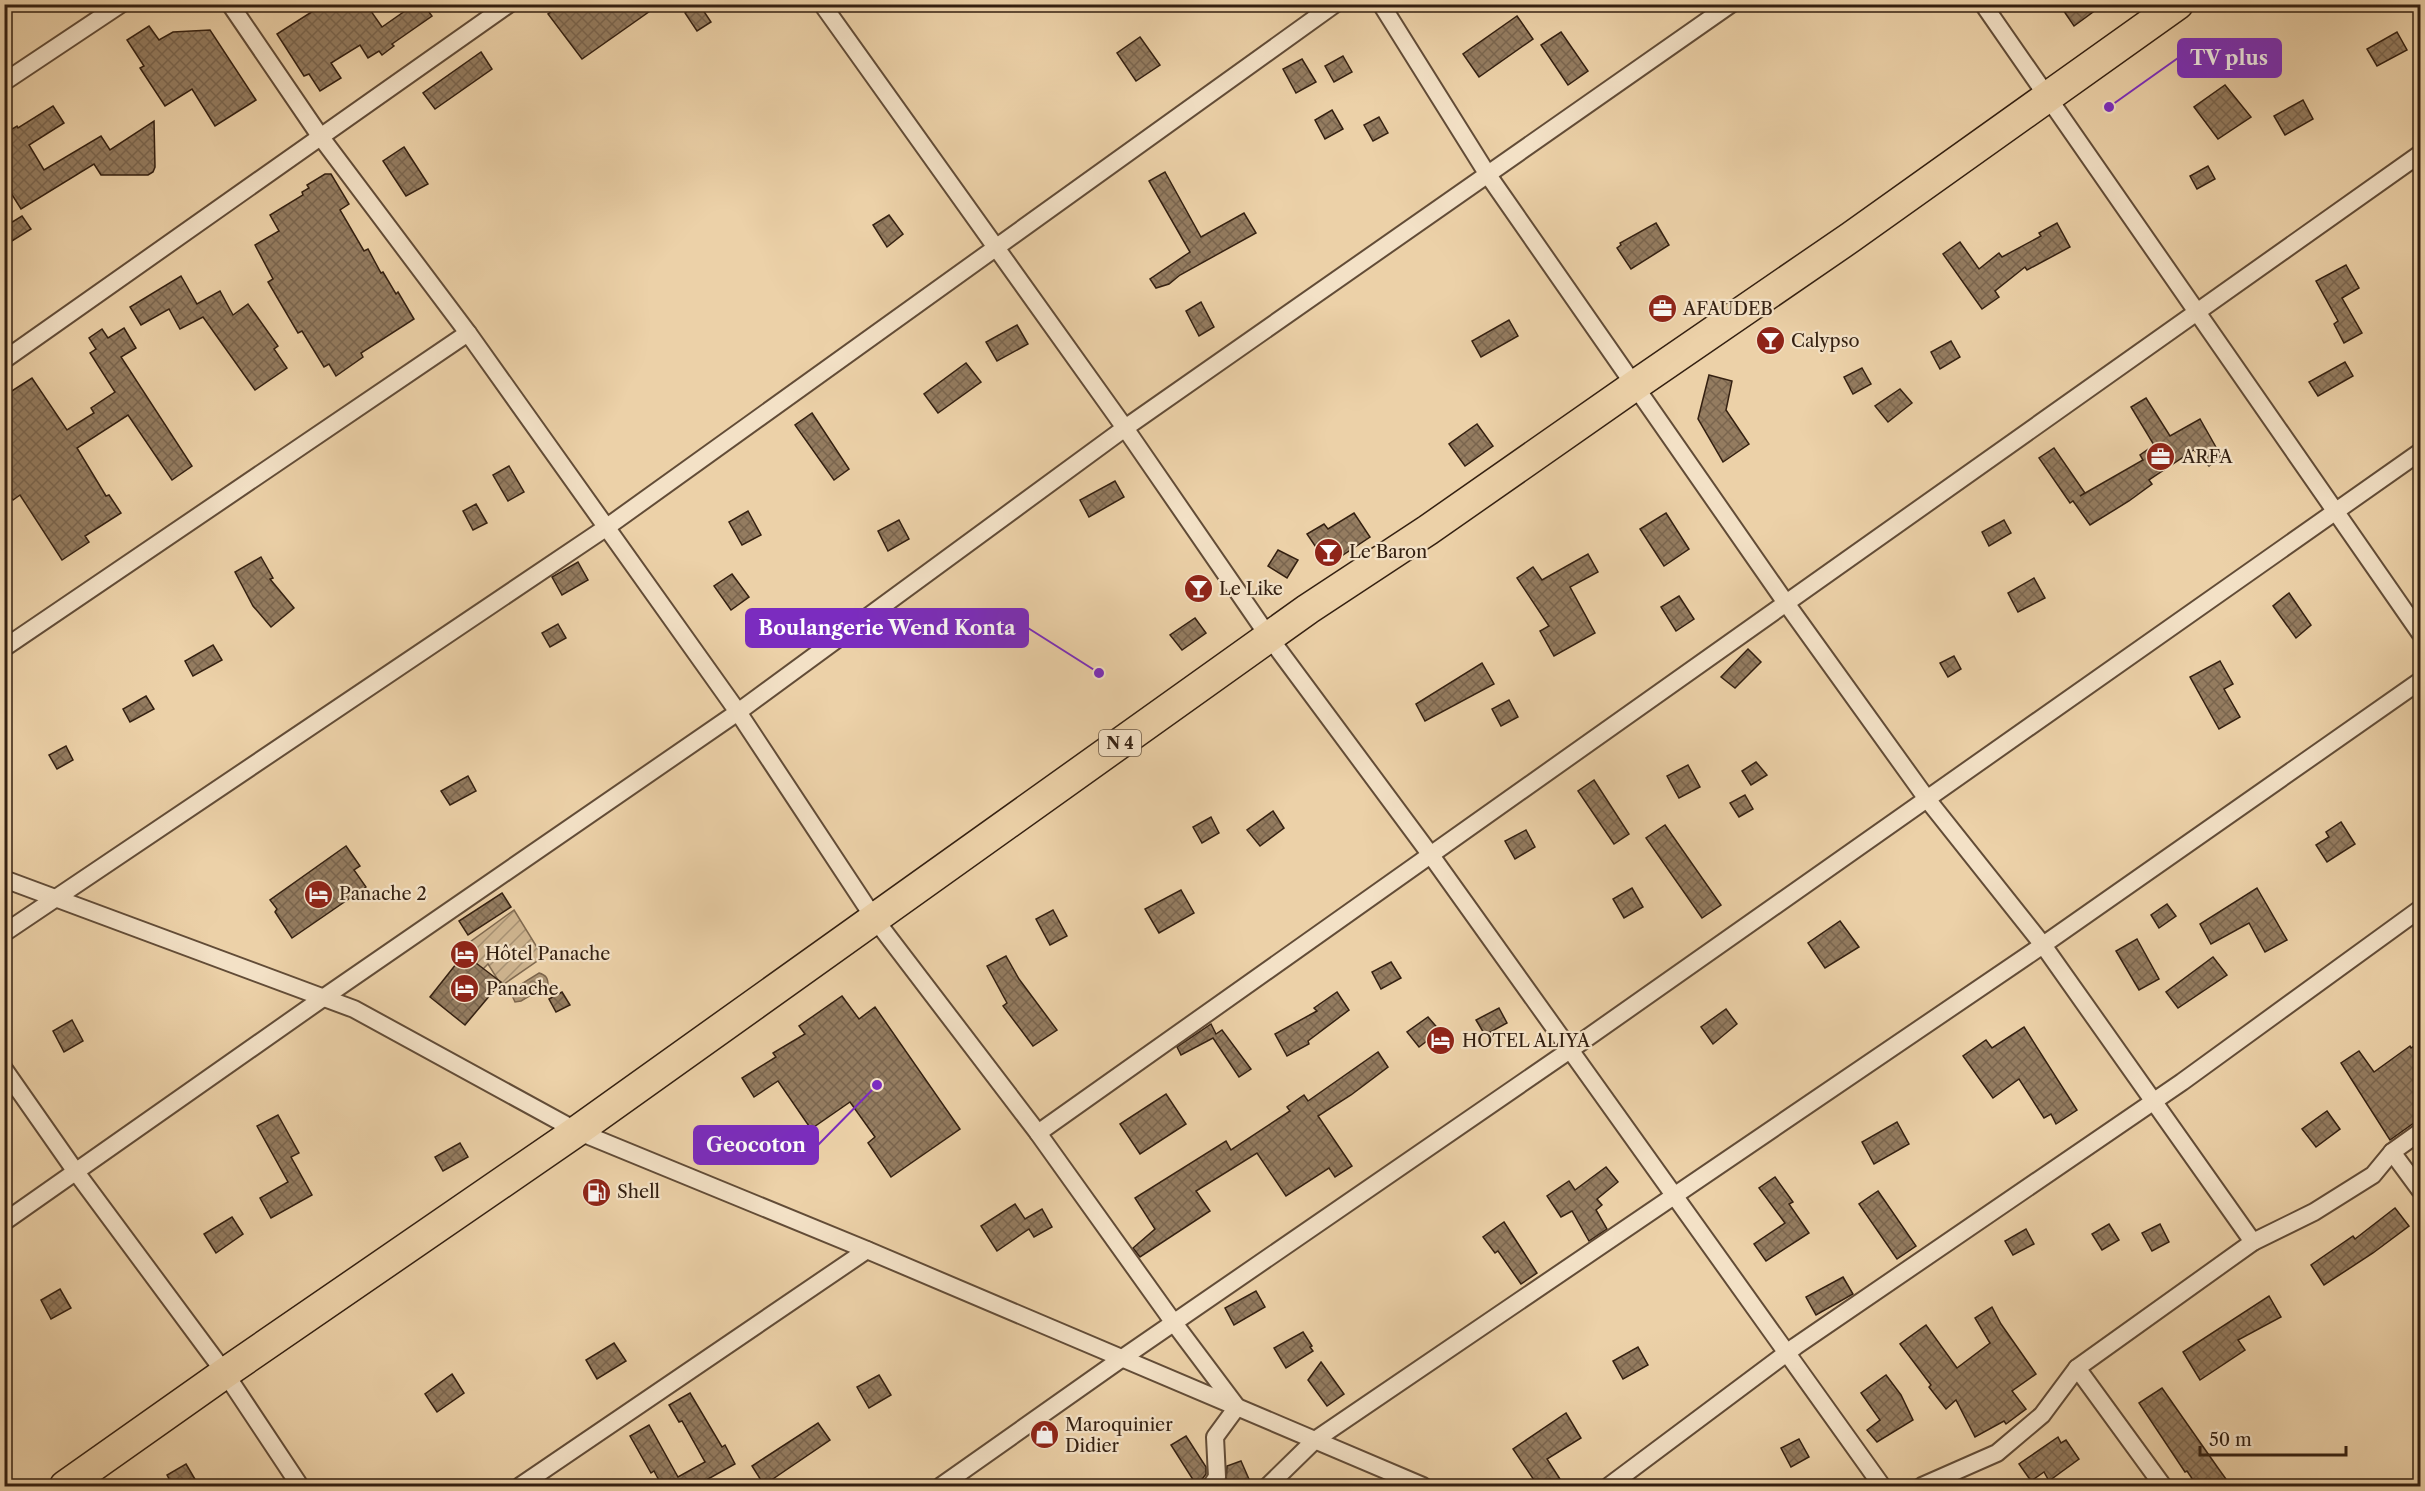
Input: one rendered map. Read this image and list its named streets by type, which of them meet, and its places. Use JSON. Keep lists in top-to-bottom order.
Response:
{
  "streets": {
    "highway": ["N 4"]
  },
  "places": {
    "other": ["TV plus", "Boulangerie Wend Konta", "Geocoton"],
    "office": ["AFAUDEB", "ARFA"],
    "bar": ["Calypso", "Le Baron", "Le Like"],
    "hotel": [
      "Panache 2",
      "Hôtel Panache",
      "Panache",
      "HOTEL ALIYA"
    ],
    "fuel station": ["Shell"],
    "shop": ["Maroquinier Didier"]
  },
  "scale_bar": "50 m"
}
